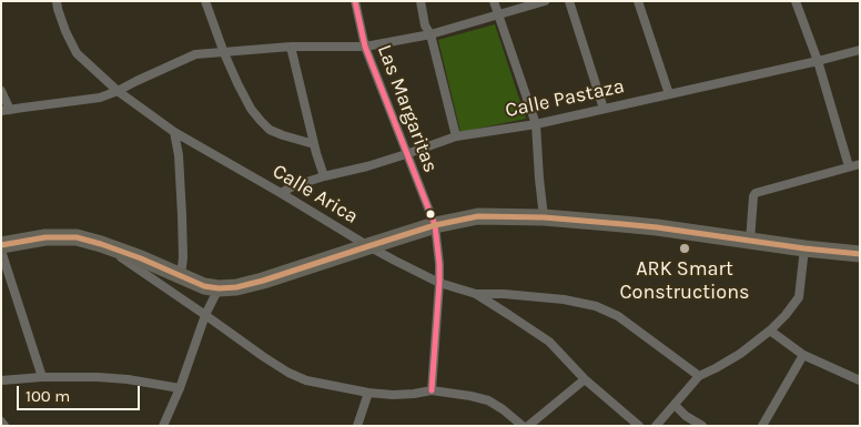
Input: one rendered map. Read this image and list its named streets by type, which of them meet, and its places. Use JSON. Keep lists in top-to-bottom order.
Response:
{
  "streets": {
    "street": ["Calle Pastaza", "Las Margaritas", "Calle Arica"]
  },
  "crossings": [
    ["Calle Pastaza", "Las Margaritas"],
    ["Calle Pastaza", "Calle Arica"],
    ["Las Margaritas", "Calle Arica"]
  ],
  "places": ["ARK Smart Constructions"],
  "scale_bar": "100 m"
}
